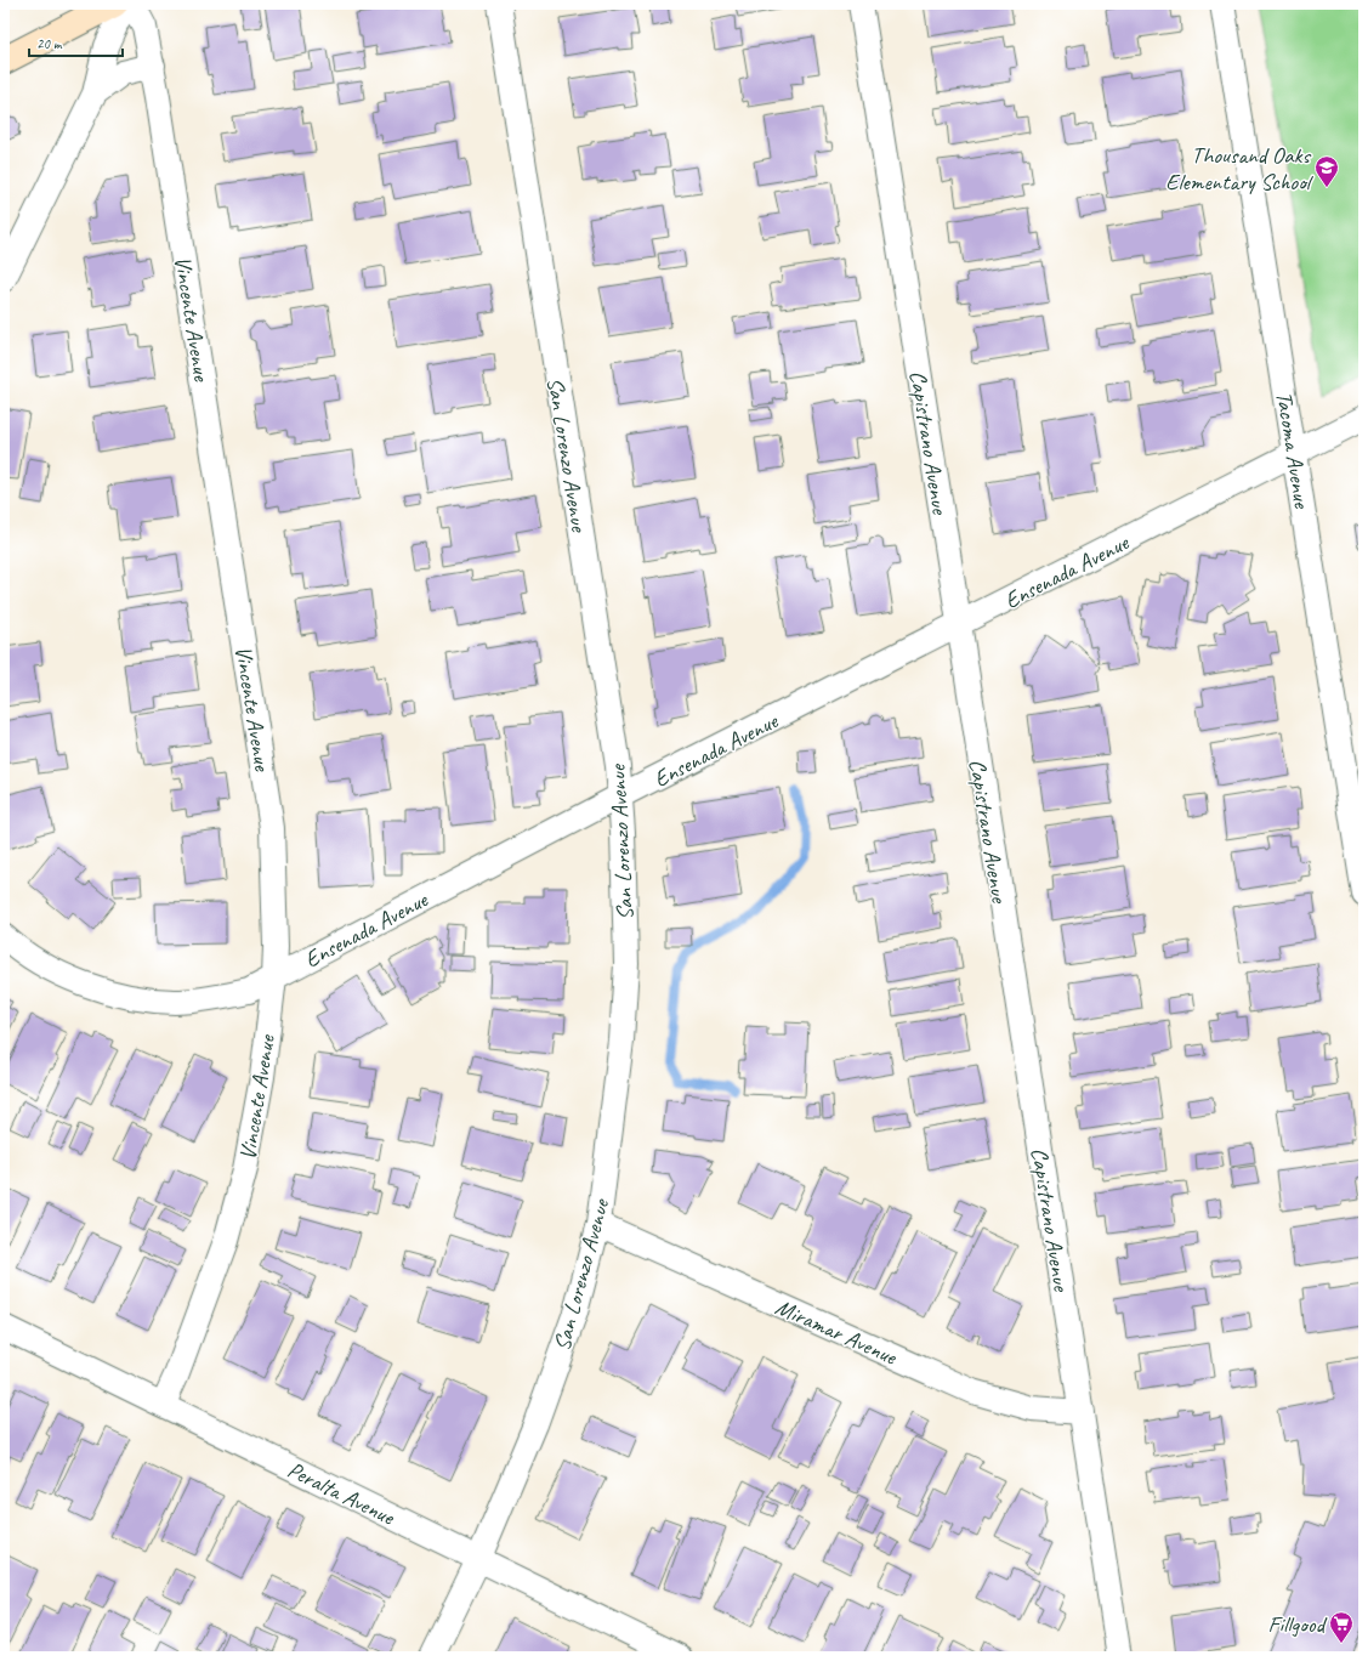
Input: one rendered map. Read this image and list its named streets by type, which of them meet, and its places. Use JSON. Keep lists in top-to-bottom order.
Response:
{
  "streets": {
    "street": [
      "Vincente Avenue",
      "Capistrano Avenue",
      "Tacoma Avenue",
      "San Lorenzo Avenue",
      "Ensenada Avenue",
      "Miramar Avenue",
      "Peralta Avenue"
    ]
  },
  "crossings": [
    ["Vincente Avenue", "Ensenada Avenue"],
    ["Vincente Avenue", "Peralta Avenue"],
    ["Capistrano Avenue", "Ensenada Avenue"],
    ["Capistrano Avenue", "Miramar Avenue"],
    ["Tacoma Avenue", "Ensenada Avenue"],
    ["San Lorenzo Avenue", "Ensenada Avenue"],
    ["San Lorenzo Avenue", "Miramar Avenue"],
    ["San Lorenzo Avenue", "Peralta Avenue"]
  ],
  "places": {
    "school or university": ["Thousand Oaks Elementary School"],
    "supermarket": ["Fillgood"]
  },
  "scale_bar": "20 m"
}
